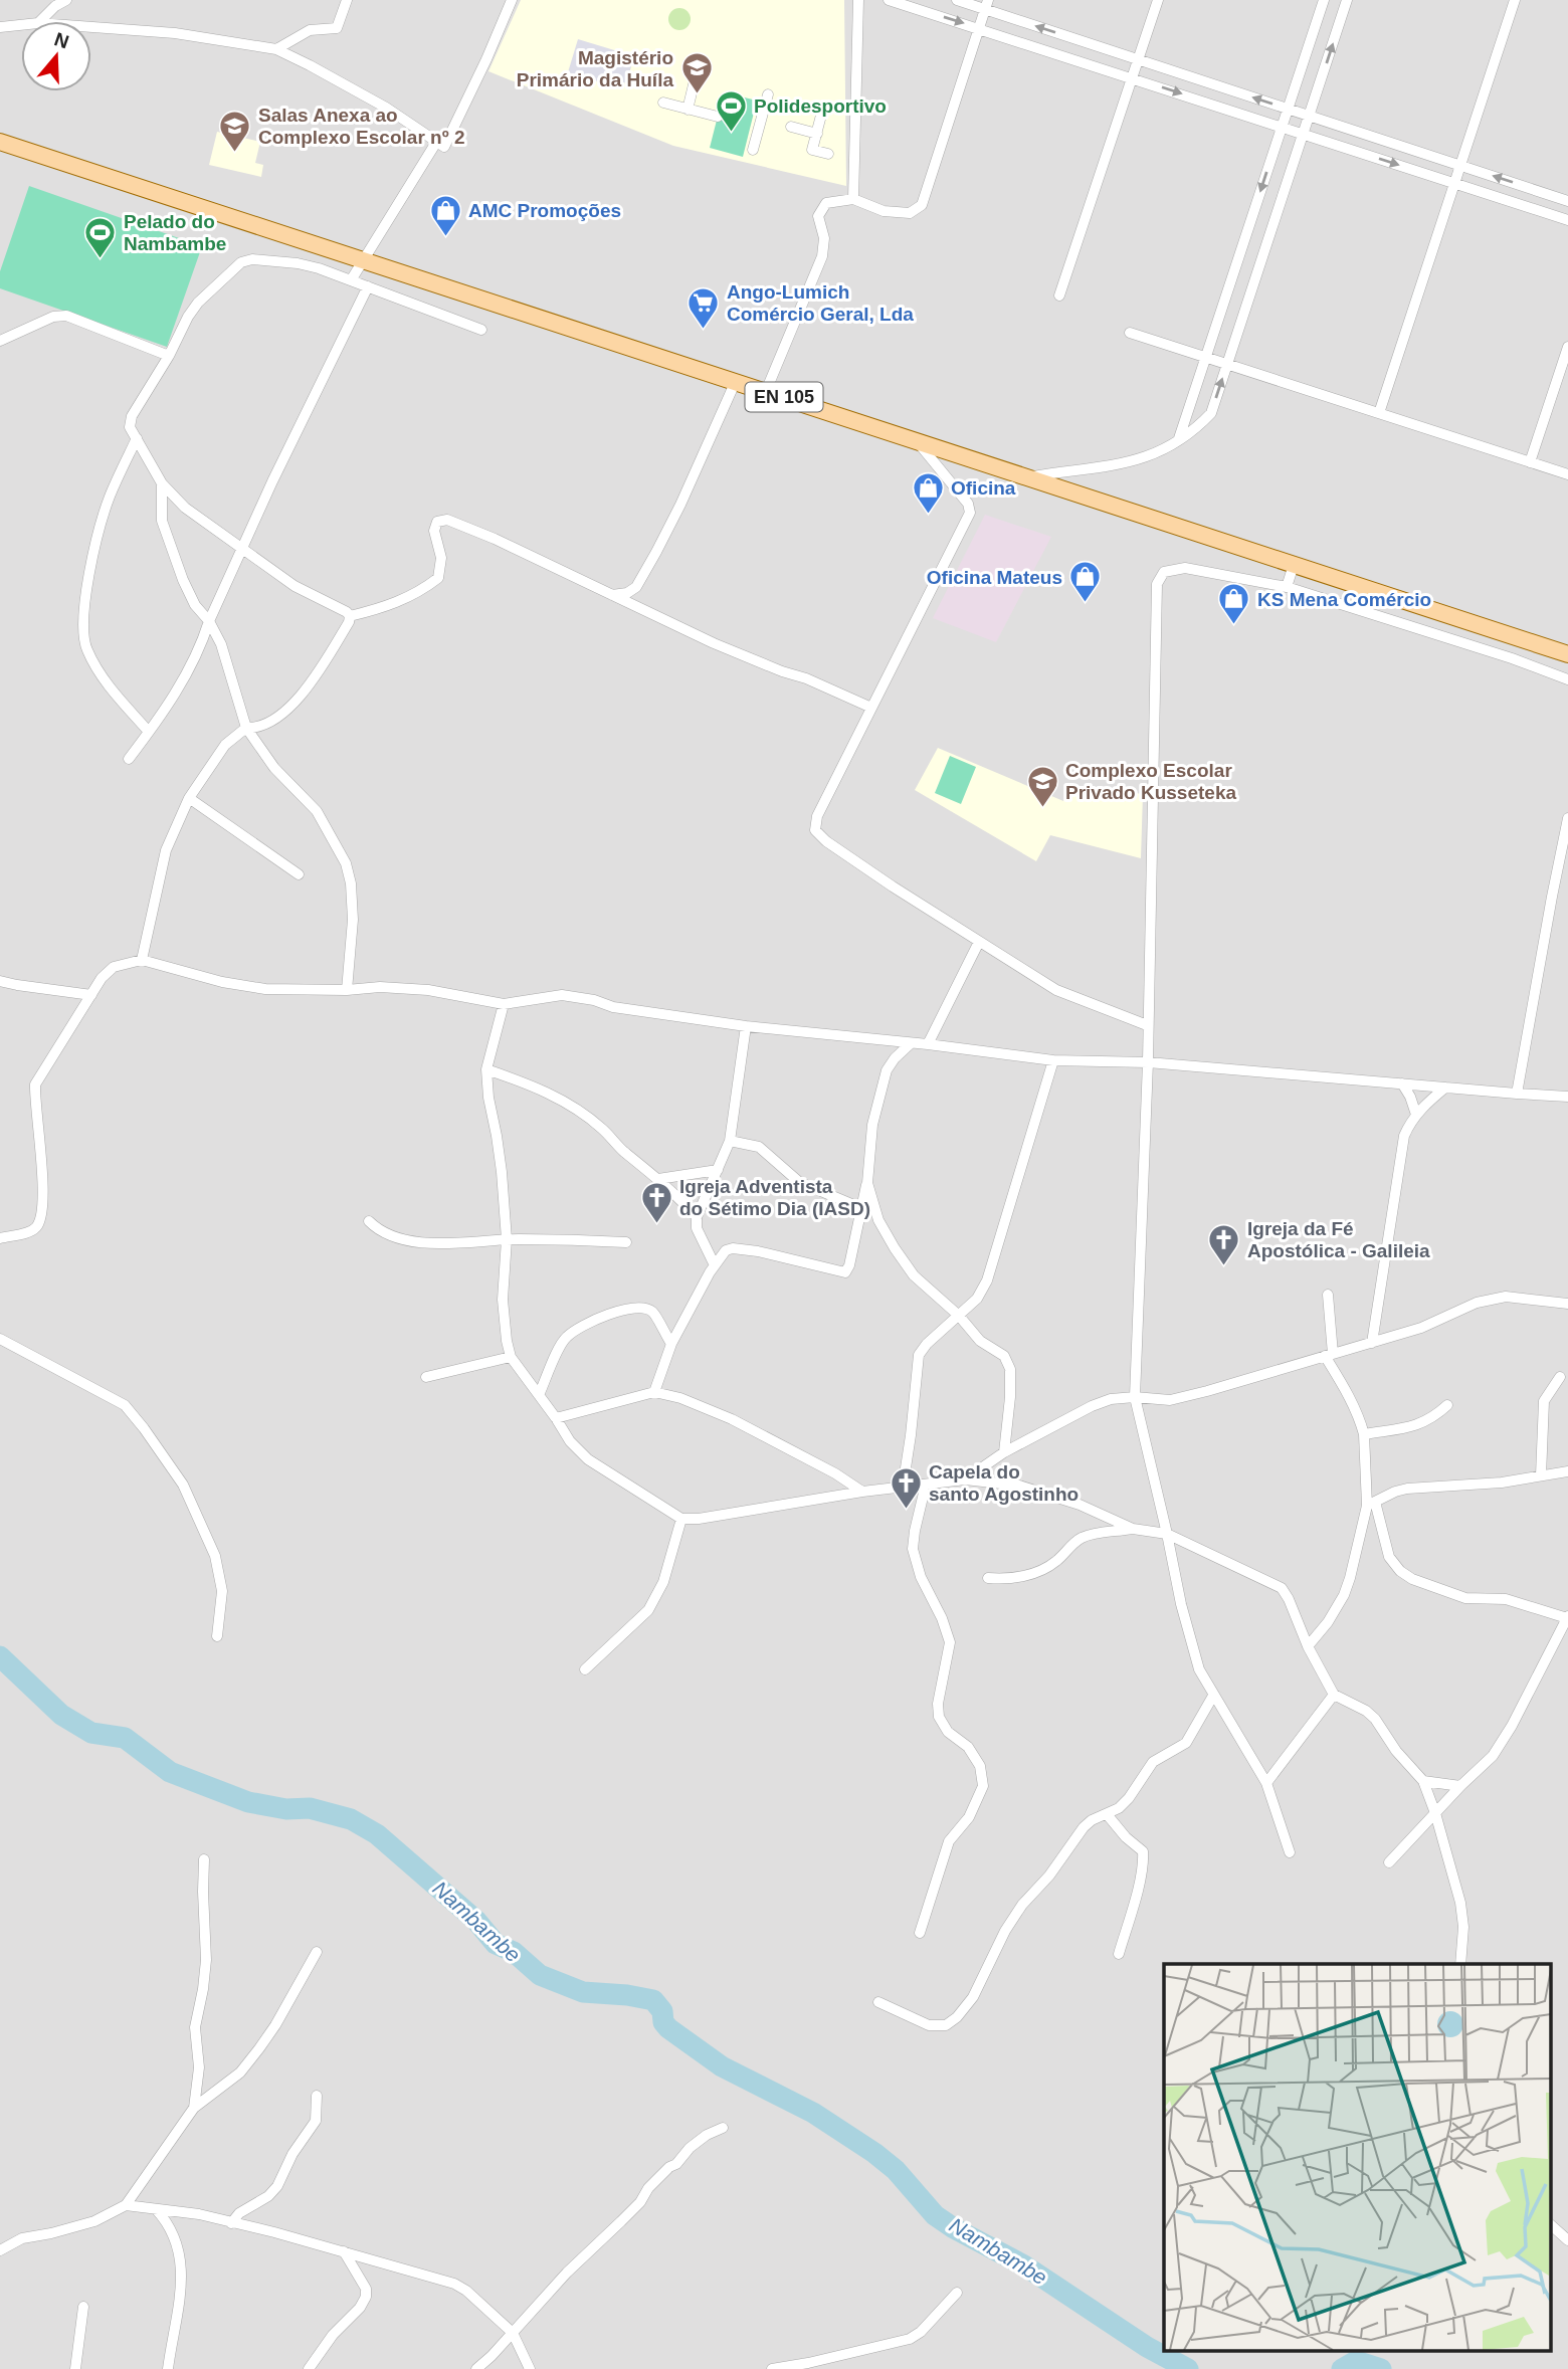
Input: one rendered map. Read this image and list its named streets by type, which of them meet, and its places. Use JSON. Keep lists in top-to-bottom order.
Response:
{
  "streets": {
    "main road": ["EN 105"]
  },
  "water": ["Nambambe"],
  "places": {
    "school or university": ["Magistério Primário da Huíla", "Salas Anexa ao Complexo Escolar nº 2", "Complexo Escolar Privado Kusseteka"],
    "sports": ["Polidesportivo", "Pelado do Nambambe"],
    "shop": [
      "AMC Promoções",
      "Oficina",
      "Oficina Mateus",
      "KS Mena Comércio"
    ],
    "supermarket": ["Ango-Lumich Comércio Geral, Lda"],
    "church": ["Igreja Adventista do Sétimo Dia (IASD)", "Igreja da Fé Apostólica - Galileia", "Capela do santo Agostinho"]
  },
  "north": "top"
}
